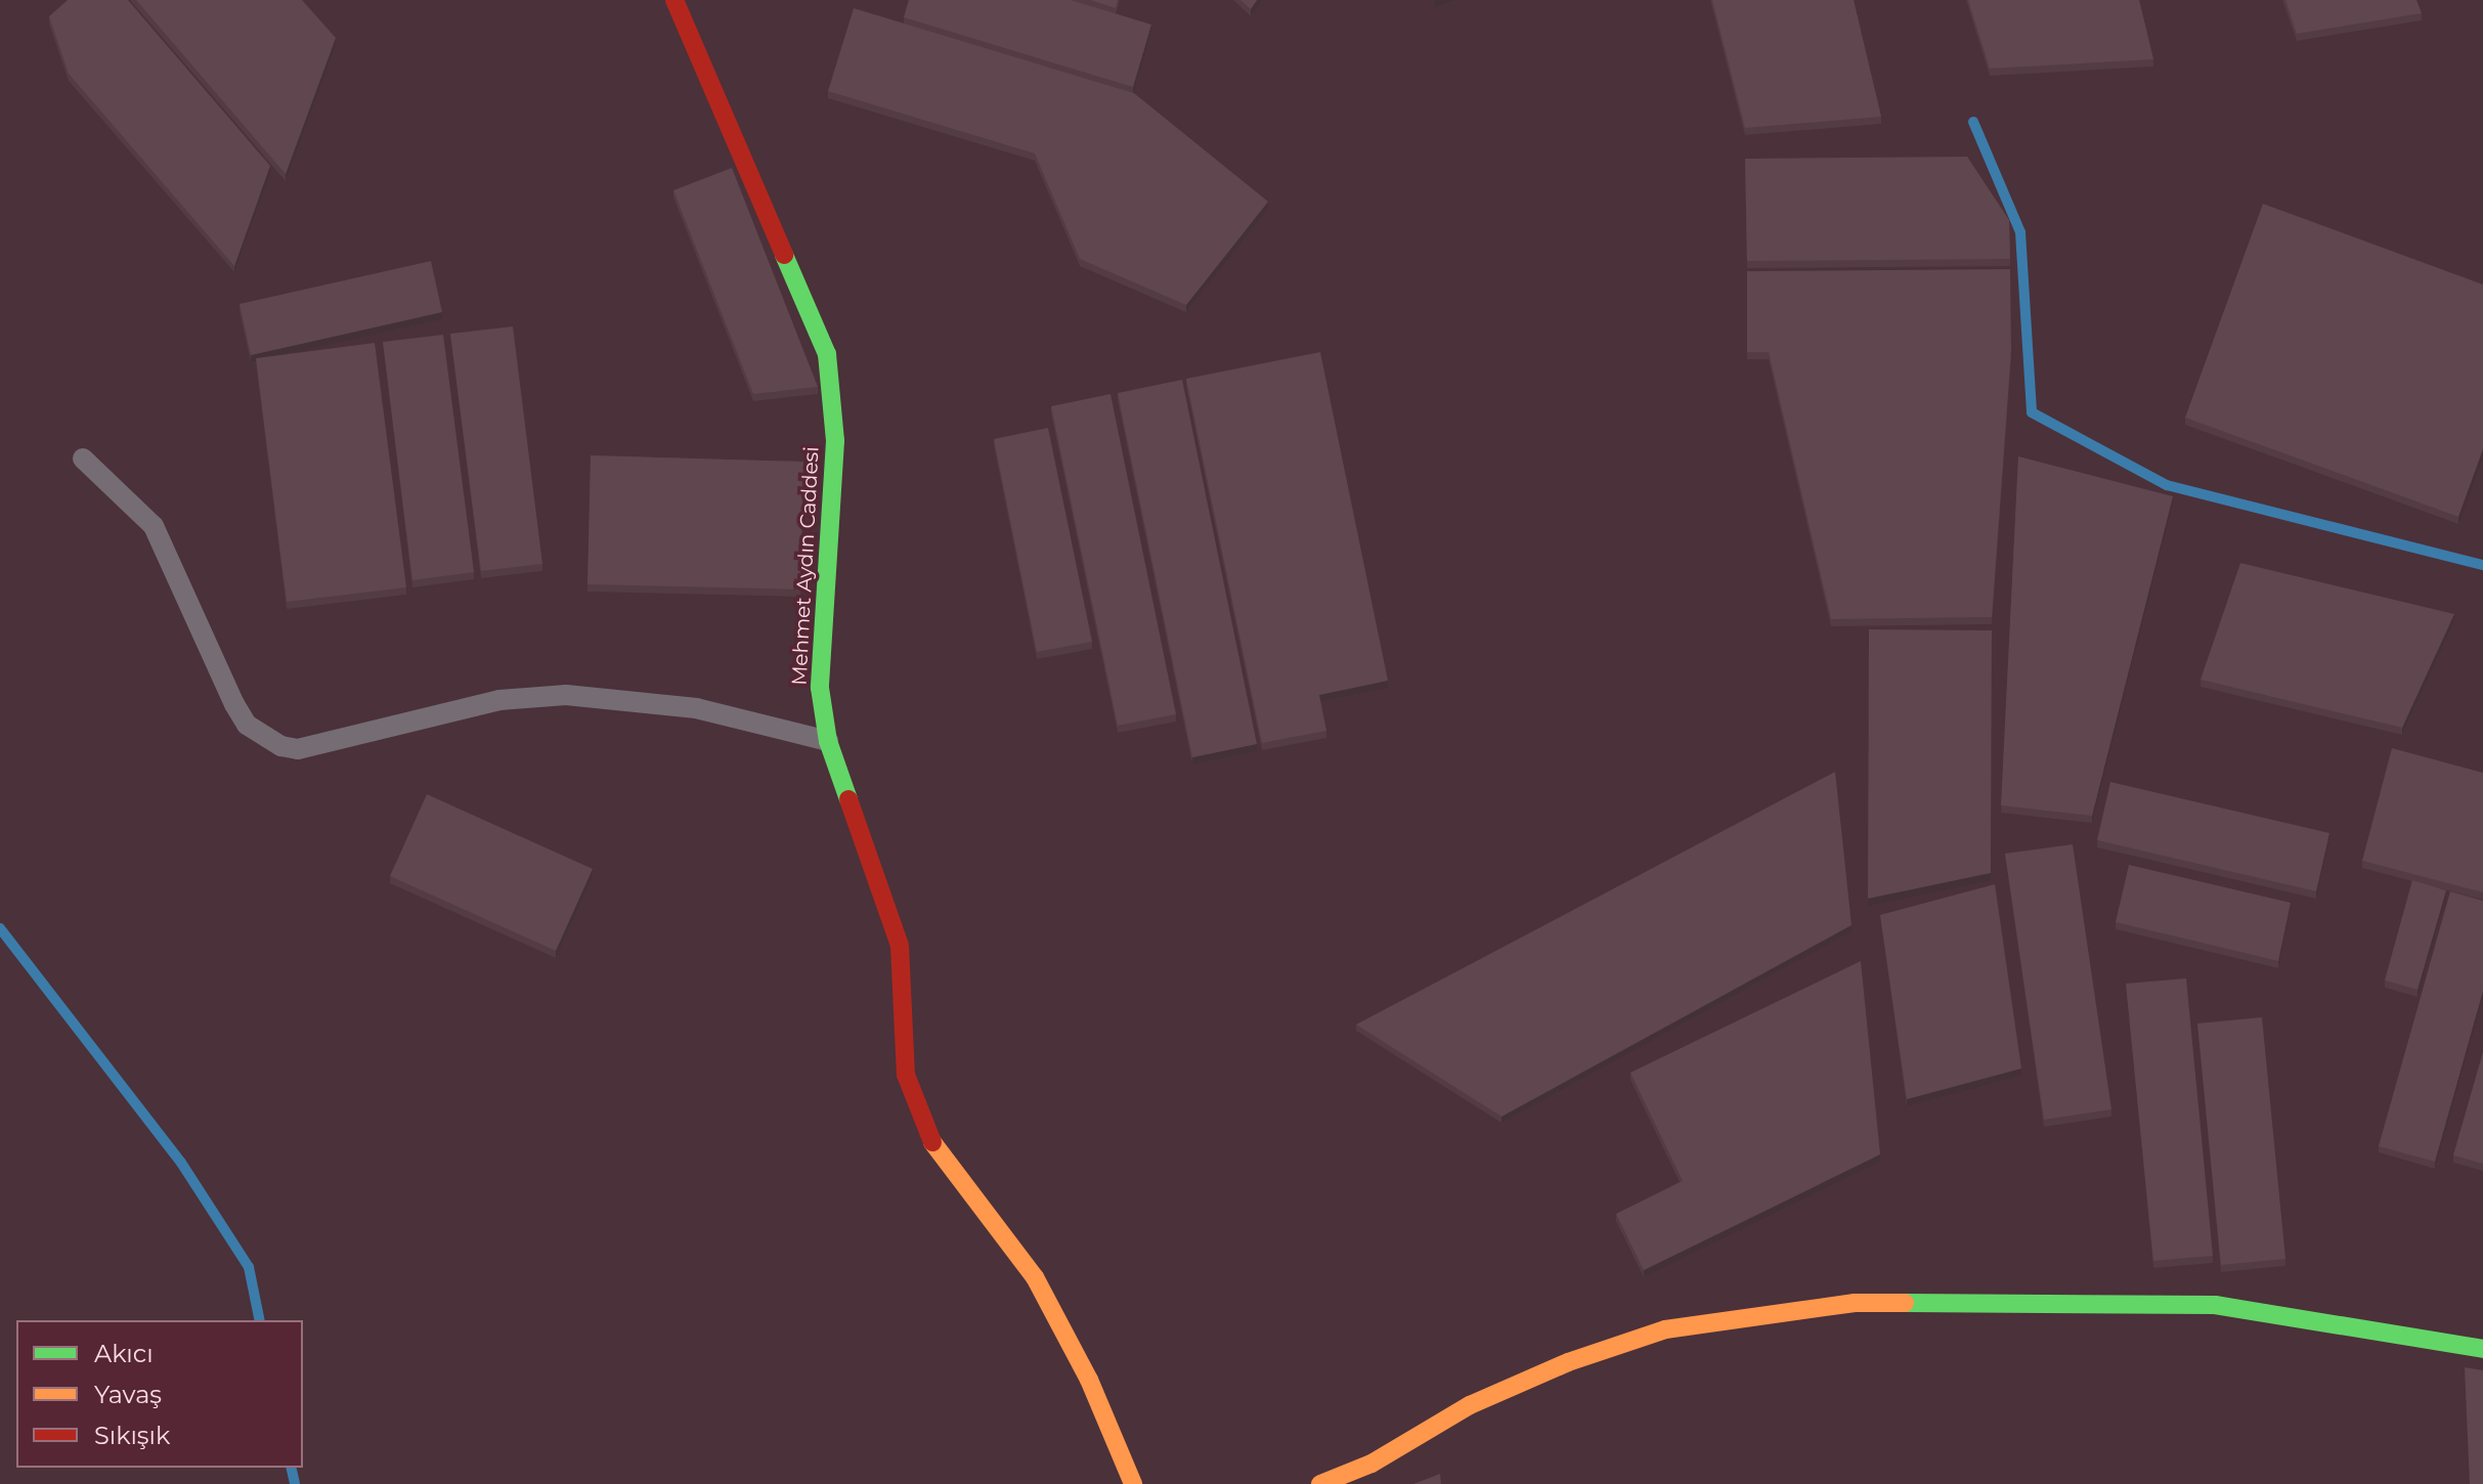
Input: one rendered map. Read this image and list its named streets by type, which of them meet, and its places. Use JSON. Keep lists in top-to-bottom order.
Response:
{
  "streets": {
    "street": ["Mehmet Aydın Caddesi"]
  },
  "legend": ["Akıcı", "Yavaş", "Sıkışık"]
}
